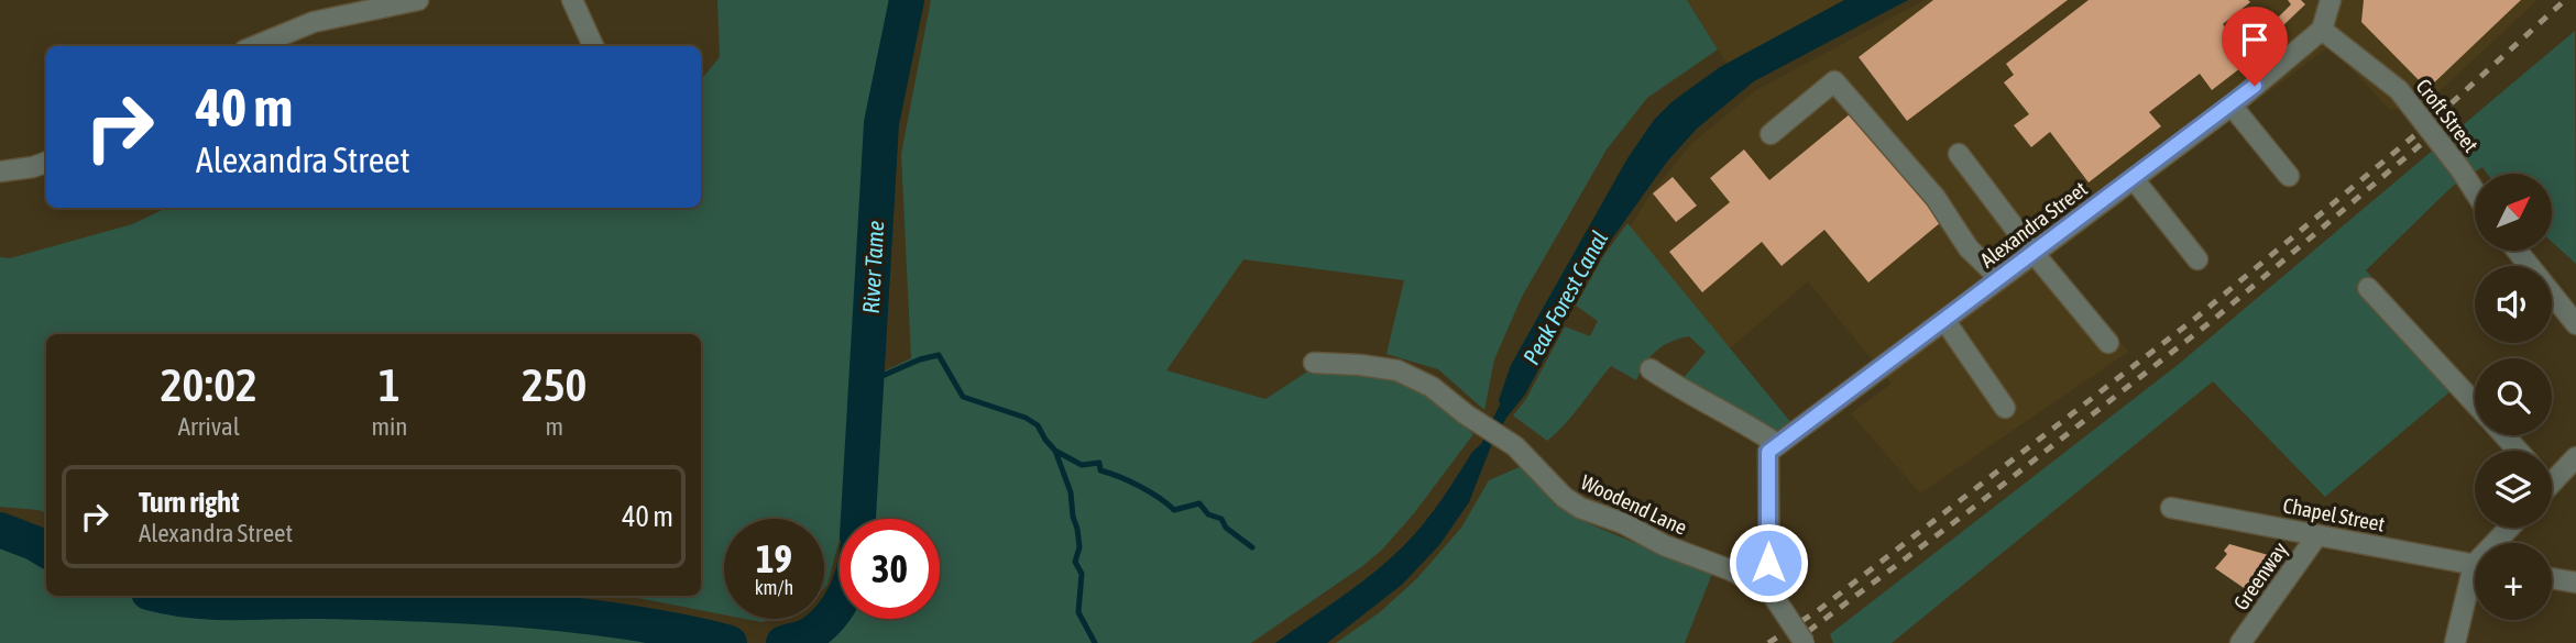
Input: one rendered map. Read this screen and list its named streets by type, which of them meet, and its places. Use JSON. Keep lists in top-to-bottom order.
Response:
{
  "streets": {
    "street": [
      "Croft Street",
      "Alexandra Street",
      "Woodend Lane",
      "Chapel Street",
      "Greenway"
    ]
  },
  "crossings": [
    ["Croft Street", "Alexandra Street"],
    ["Chapel Street", "Greenway"]
  ],
  "water": ["River Tame", "Peak Forest Canal"],
  "north": "top right",
  "page": {
    "turn": ["40 m", "Alexandra Street"],
    "map_buttons": "+",
    "eta": [
      "20:02",
      "Arrival",
      "1",
      "min",
      "250",
      "m"
    ],
    "list": [
      {
        "name": "Turn right",
        "note": "Alexandra Street",
        "value": "40 m"
      }
    ],
    "speed": "19 km/h",
    "limit": "30"
  }
}
